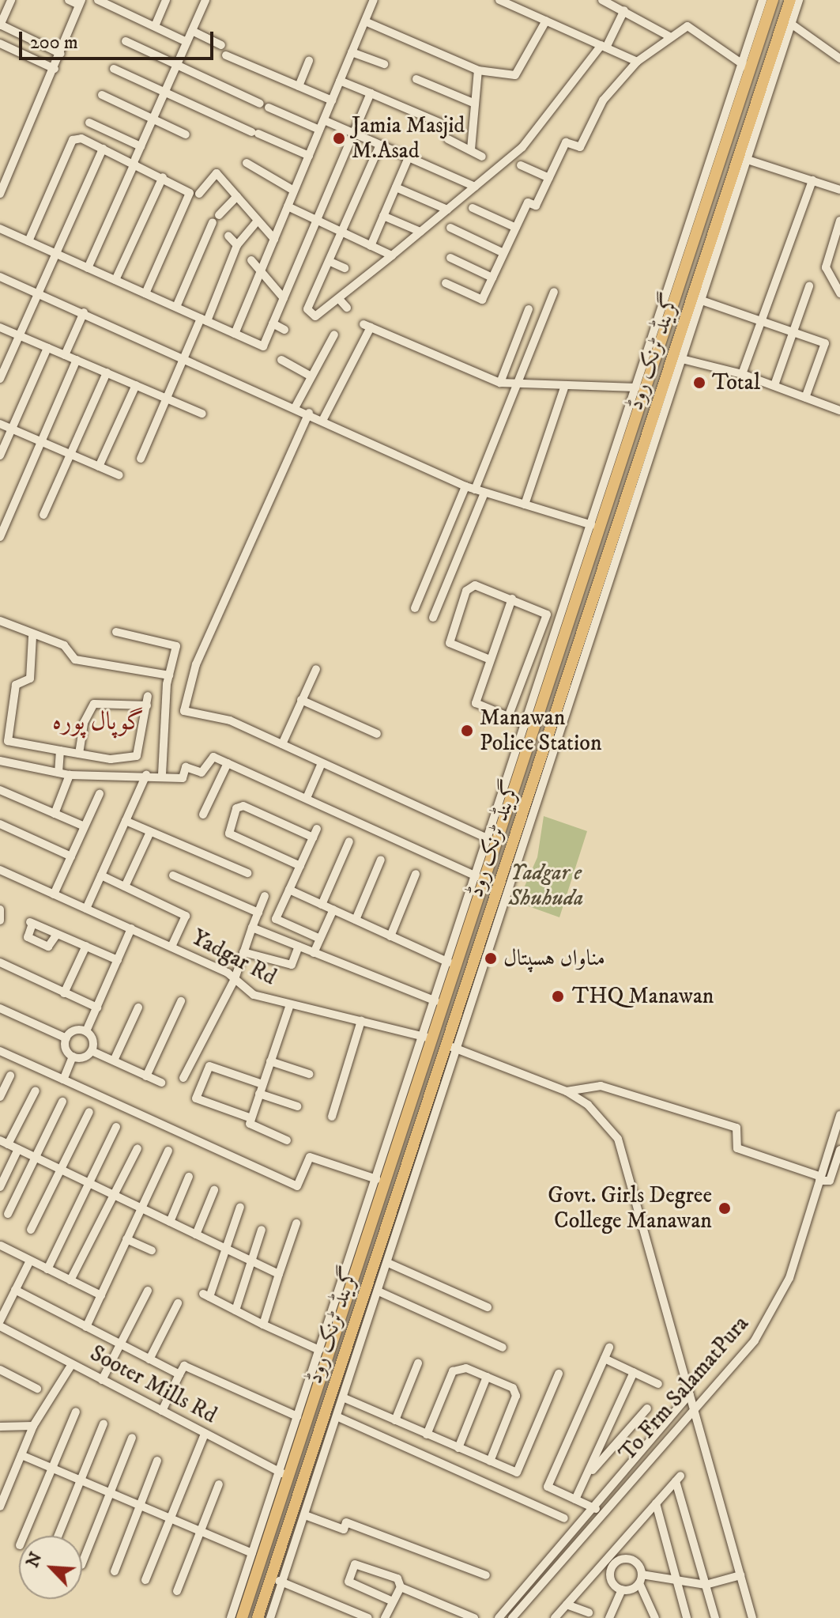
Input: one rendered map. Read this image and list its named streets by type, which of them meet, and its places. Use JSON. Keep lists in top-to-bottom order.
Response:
{
  "streets": {
    "highway": ["گرینڈ ٹرنک روڈ"],
    "street": ["Yadgar Rd", "Sooter Mills Rd", "To Frm SalamatPura"]
  },
  "crossings": [
    ["گرینڈ ٹرنک روڈ", "Yadgar Rd"],
    ["گرینڈ ٹرنک روڈ", "Sooter Mills Rd"]
  ],
  "districts": ["گوپال پورہ"],
  "parks": ["Yadgar e Shuhuda"],
  "places": [
    "Jamia Masjid M.Asad",
    "Total",
    "Manawan Police Station",
    "مناواں ہسپتال",
    "THQ Manawan",
    "Govt. Girls Degree College Manawan"
  ],
  "scale_bar": "200 m",
  "north": "top left"
}
